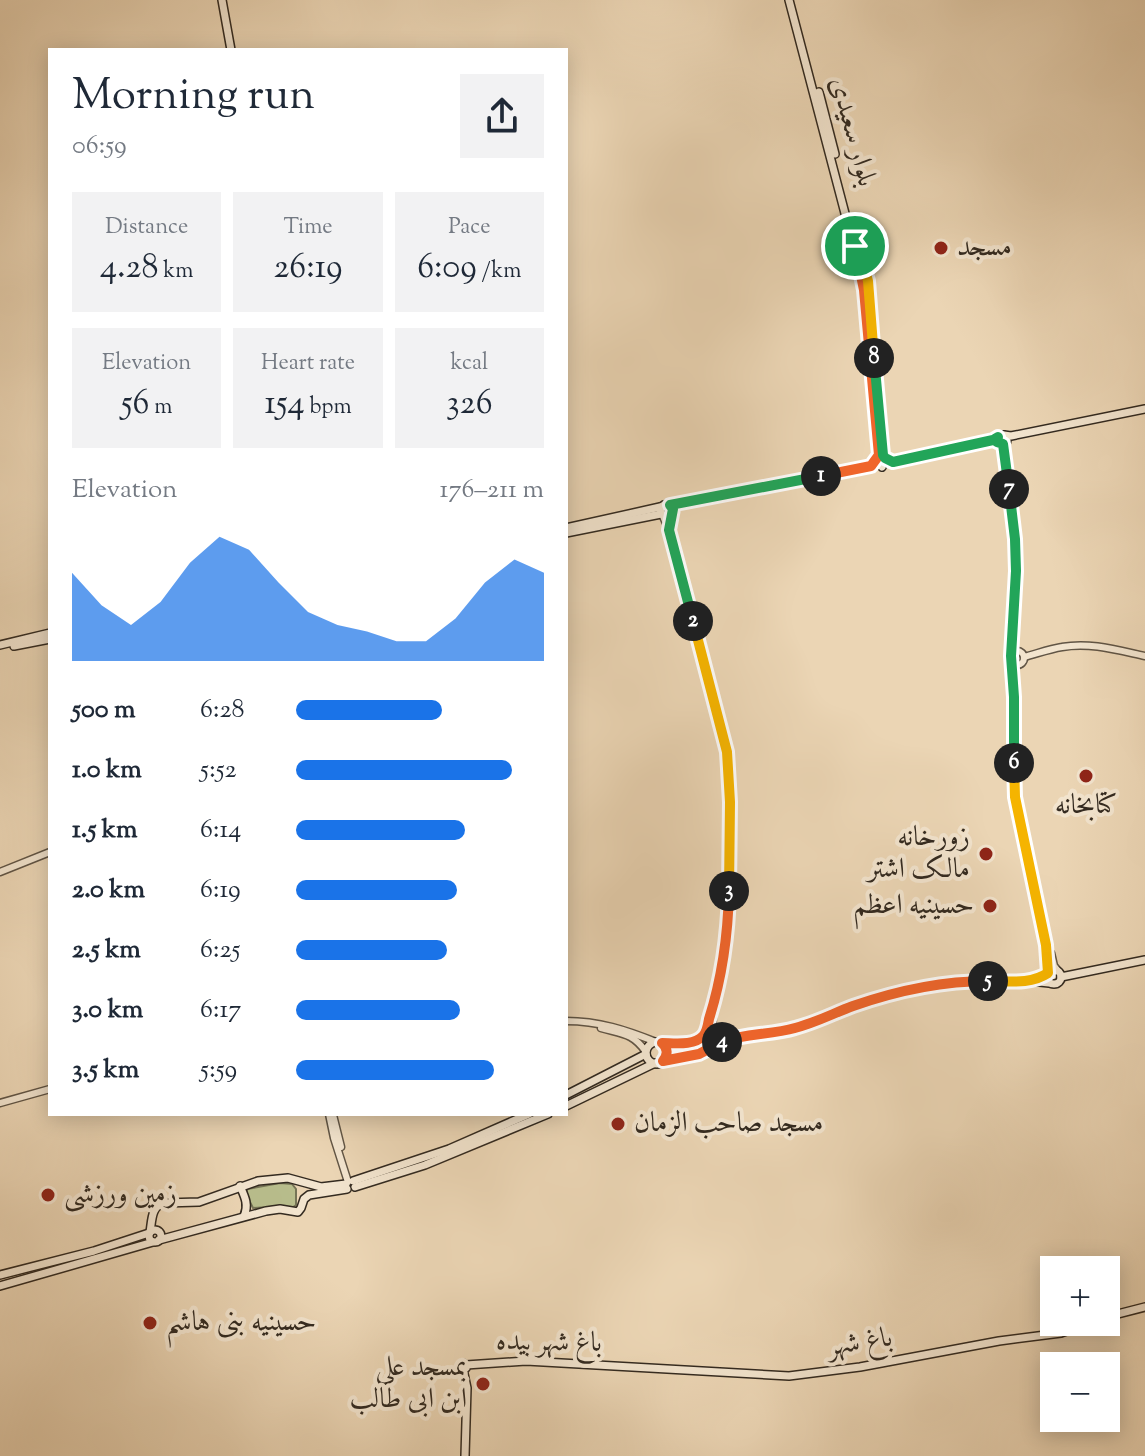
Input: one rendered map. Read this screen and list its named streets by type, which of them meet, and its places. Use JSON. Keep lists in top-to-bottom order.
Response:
{
  "streets": {
    "main road": ["بلوار سعیدی", "باغ شهر بیده", "باغ شهر"]
  },
  "crossings": [
    ["باغ شهر بیده", "باغ شهر"]
  ],
  "places": [
    "مسجد",
    "کتابخانه",
    "زورخانه مالک اشتر",
    "حسینیه اعظم",
    "مسجد صاحب الزمان",
    "زمین ورزشی",
    "حسینیه بنی هاشم",
    "بمسجد علی ابن ابی طالب"
  ],
  "page": {
    "heading": ["Morning run", "06:59"],
    "stats": [
      ["Distance", "4.28 km"],
      ["Time", "26:19"],
      ["Pace", "6:09 /km"],
      ["Elevation", "56 m"],
      ["Heart rate", "154 bpm"],
      ["kcal", "326"]
    ],
    "pins": [
      "8",
      "1",
      "7",
      "2",
      "6",
      "3",
      "5",
      "4"
    ],
    "chart": ["Elevation", "176–211 m"],
    "list": [
      {
        "name": "500 m",
        "note": "6:28"
      },
      {
        "name": "1.0 km",
        "note": "5:52"
      },
      {
        "name": "1.5 km",
        "note": "6:14"
      },
      {
        "name": "2.0 km",
        "note": "6:19"
      },
      {
        "name": "2.5 km",
        "note": "6:25"
      },
      {
        "name": "3.0 km",
        "note": "6:17"
      },
      {
        "name": "3.5 km",
        "note": "5:59"
      }
    ],
    "map_buttons": ["+", "−"]
  }
}
